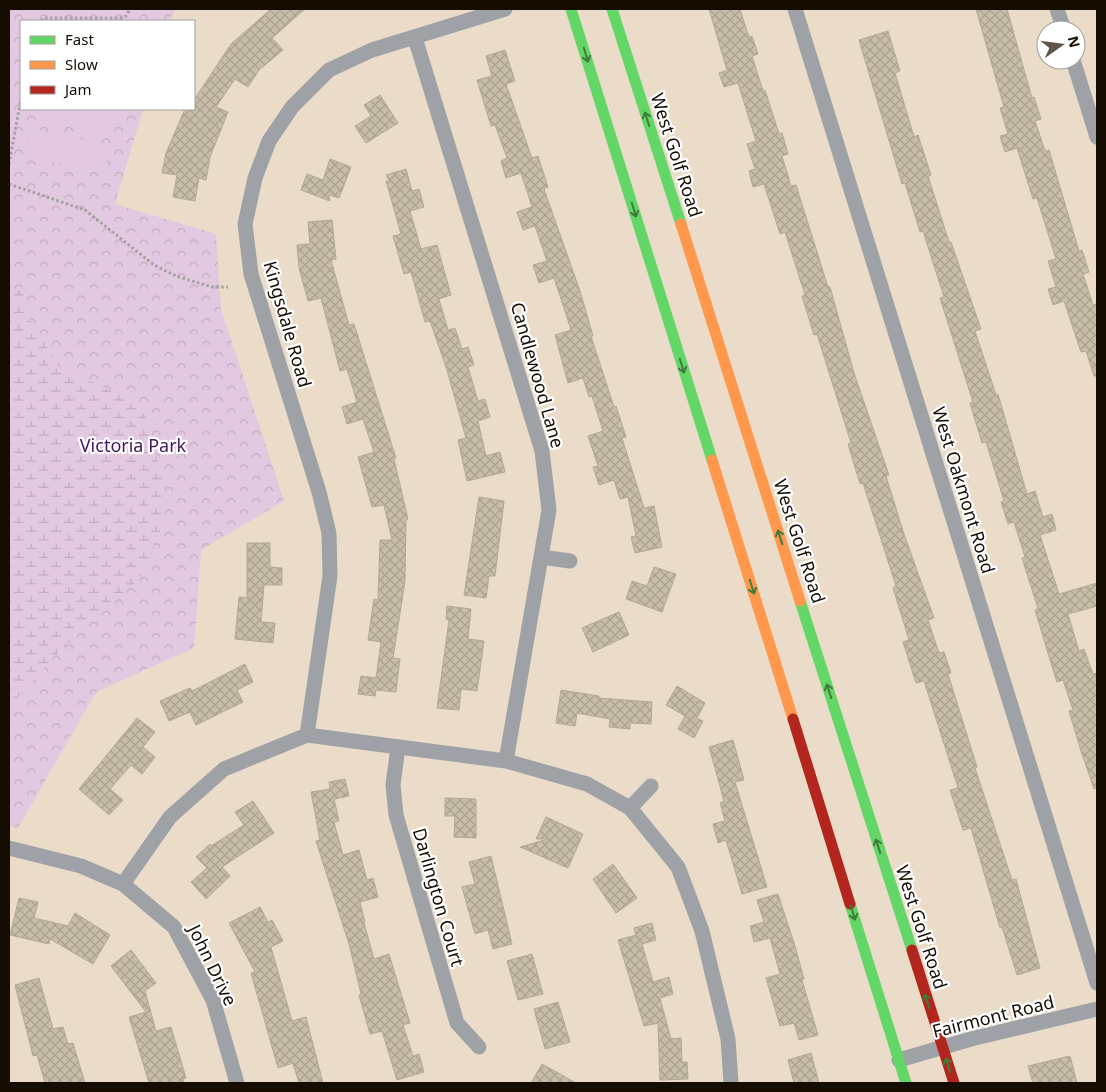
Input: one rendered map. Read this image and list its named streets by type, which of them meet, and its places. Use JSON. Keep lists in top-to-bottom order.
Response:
{
  "streets": {
    "main road": ["West Golf Road"],
    "street": [
      "Kingsdale Road",
      "Candlewood Lane",
      "West Oakmont Road",
      "Darlington Court",
      "John Drive",
      "Fairmont Road"
    ]
  },
  "crossings": [
    ["West Golf Road", "Fairmont Road"],
    ["Kingsdale Road", "Candlewood Lane"]
  ],
  "parks": ["Victoria Park"],
  "legend": ["Fast", "Slow", "Jam"],
  "north": "right"
}
